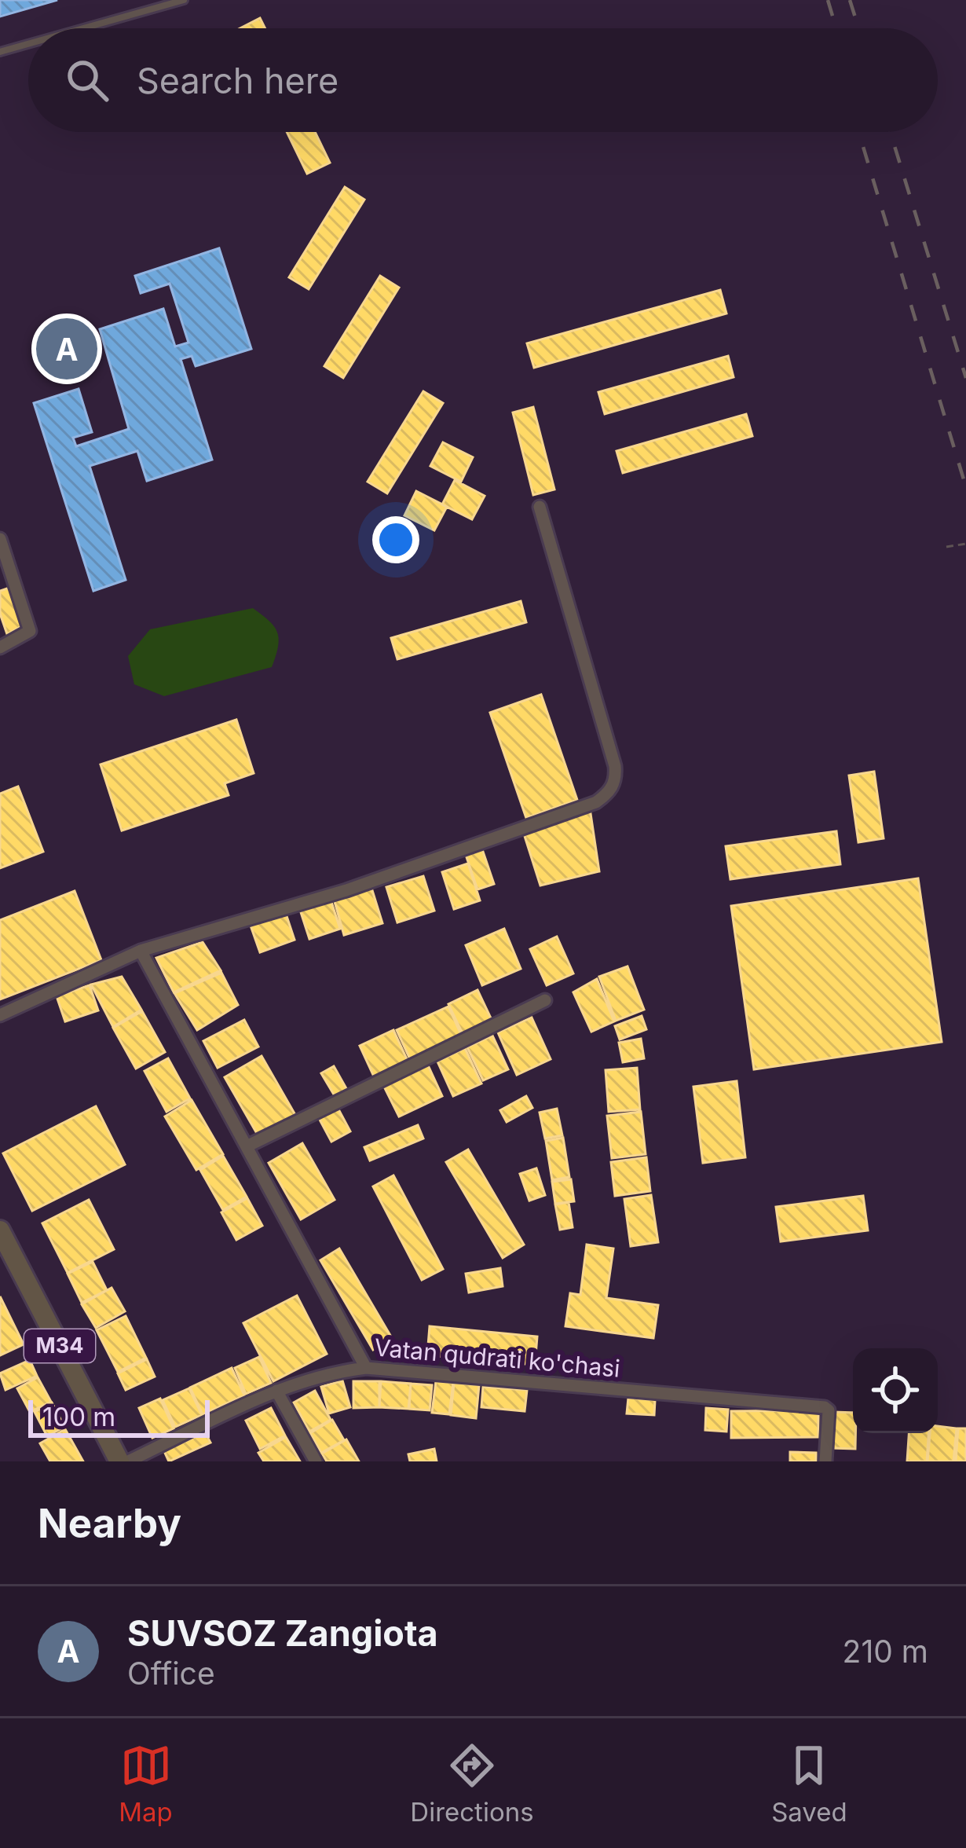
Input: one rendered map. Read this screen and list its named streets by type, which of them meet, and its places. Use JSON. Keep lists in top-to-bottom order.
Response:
{
  "streets": {
    "main road": ["M34"],
    "street": ["Vatan qudrati ko'chasi"]
  },
  "scale_bar": "100 m",
  "page": {
    "search": "Search here",
    "pins": "A",
    "scale": "100 m",
    "heading": "Nearby",
    "list": [
      {
        "mark": "A",
        "name": "SUVSOZ Zangiota",
        "note": "Office",
        "value": "210 m"
      }
    ],
    "nav": ["Map", "Directions", "Saved"]
  }
}
